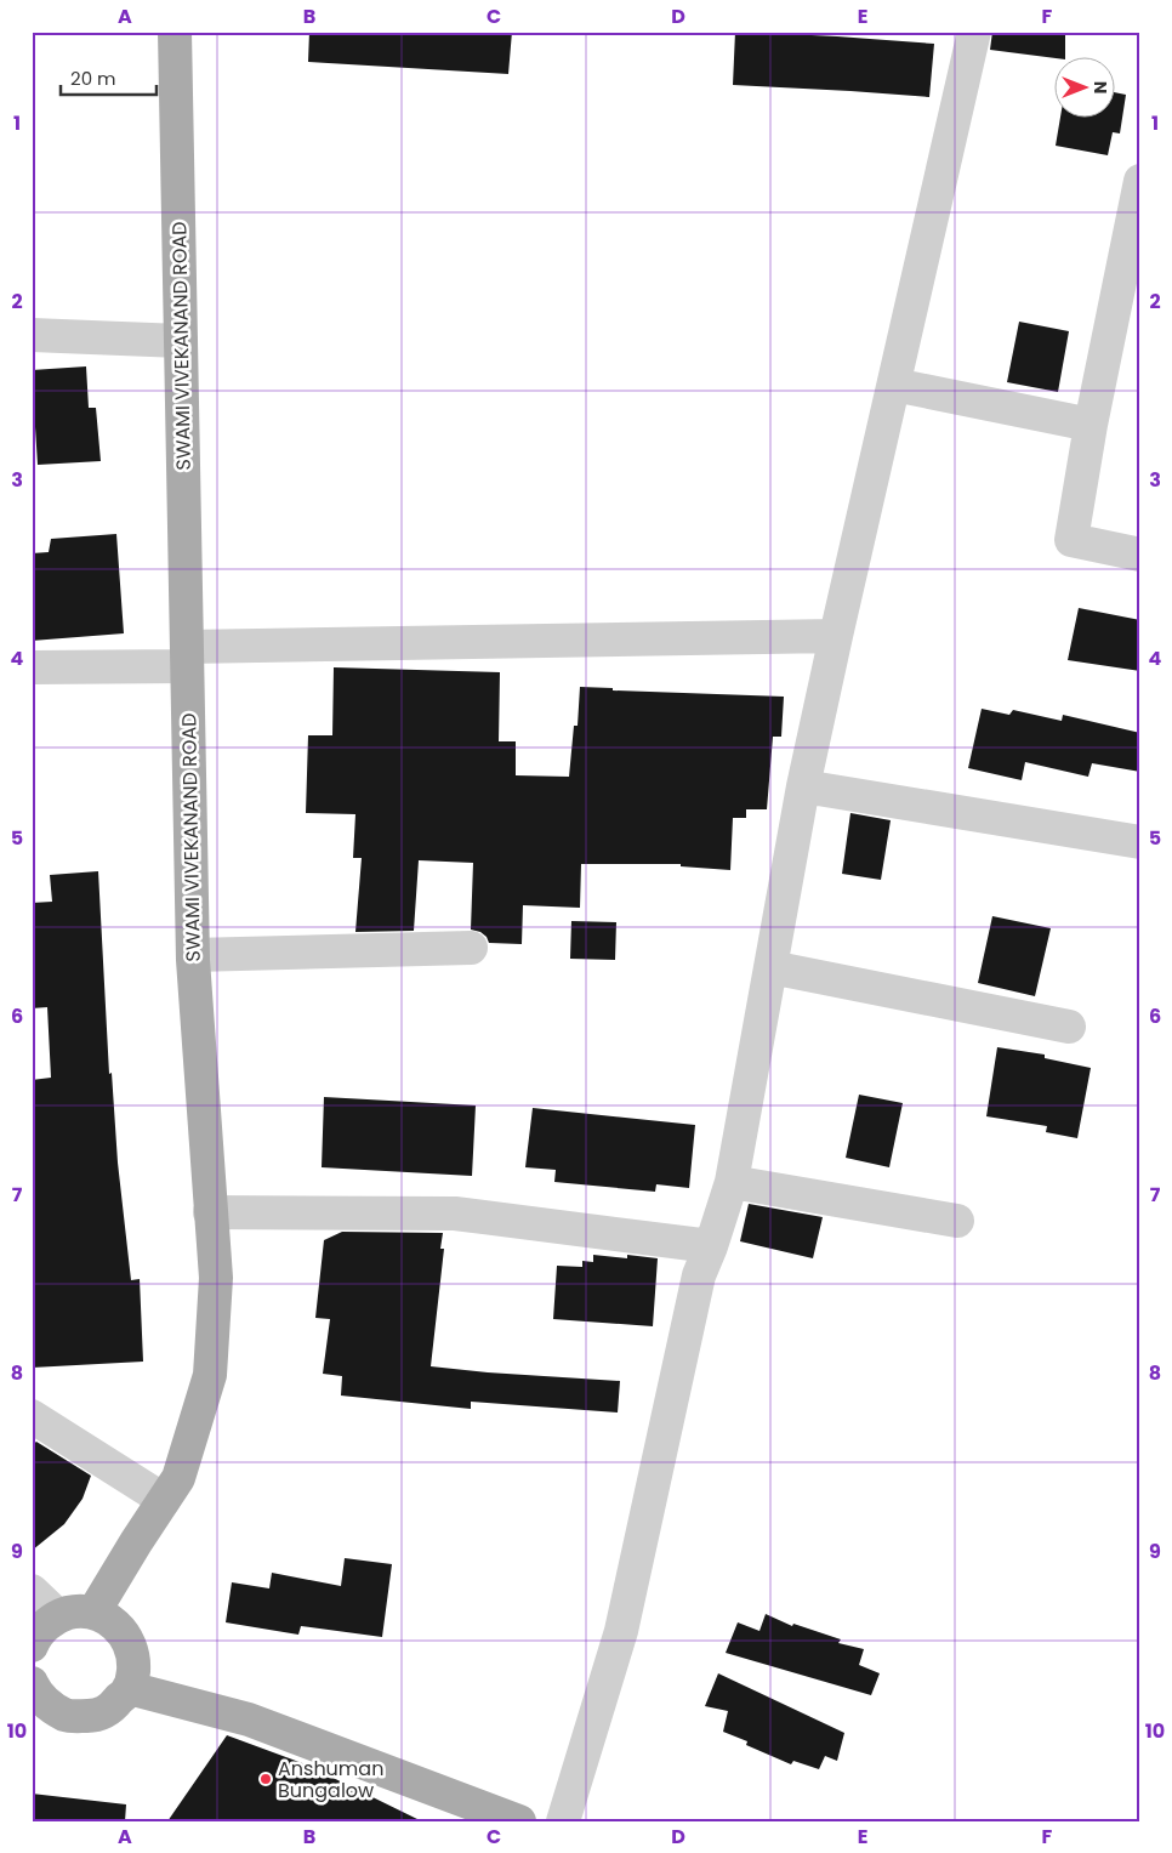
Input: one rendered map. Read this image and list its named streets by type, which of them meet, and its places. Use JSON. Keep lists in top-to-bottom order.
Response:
{
  "streets": {
    "main road": ["SWAMI VIVEKANAND ROAD"]
  },
  "places": ["Anshuman Bungalow"],
  "scale_bar": "20 m",
  "north": "right",
  "grid": {
    "columns": [
      "A",
      "B",
      "C",
      "D",
      "E",
      "F"
    ],
    "rows": [
      "1",
      "2",
      "3",
      "4",
      "5",
      "6",
      "7",
      "8",
      "9",
      "10"
    ]
  }
}
